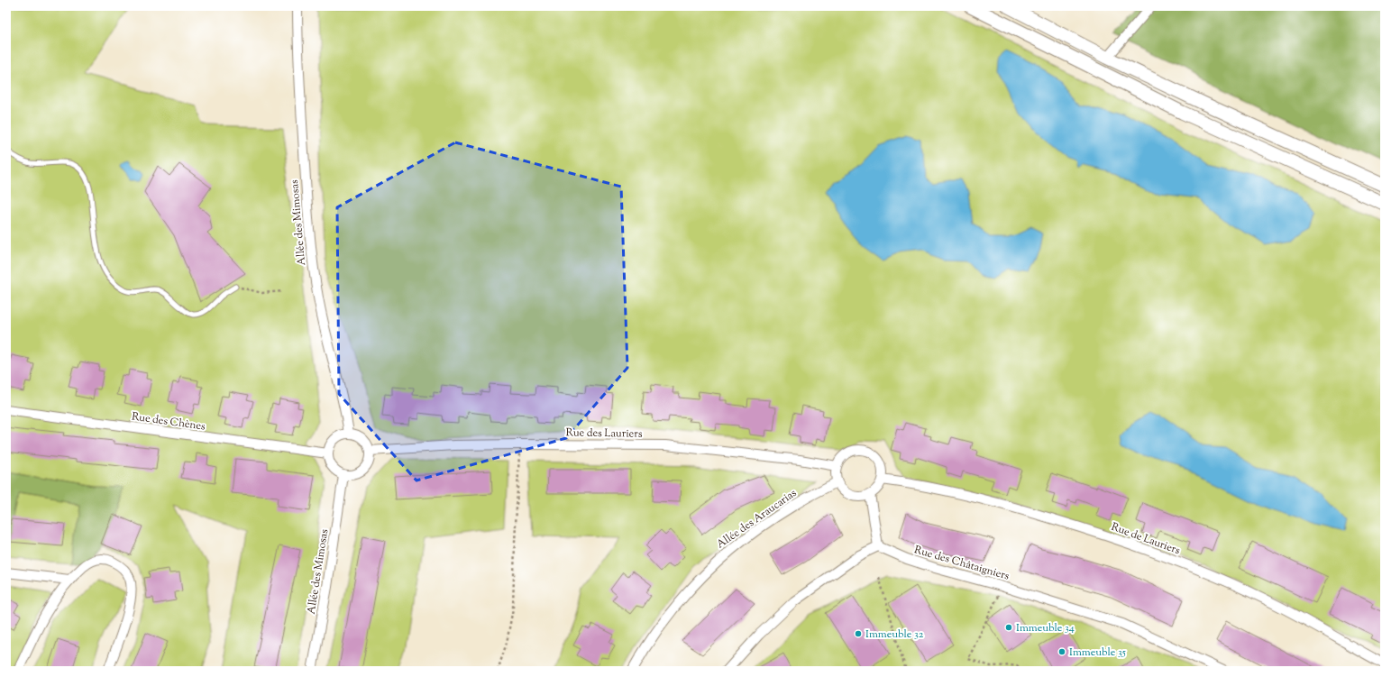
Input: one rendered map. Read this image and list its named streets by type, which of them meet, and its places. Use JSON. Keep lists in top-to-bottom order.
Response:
{
  "streets": {
    "street": [
      "Allée des Mimosas",
      "Rue des Chènes",
      "Rue des Lauriers",
      "Allée des Araucarias",
      "Rue de Lauriers",
      "Rue des Châtaigniers"
    ]
  },
  "crossings": [
    ["Allée des Mimosas", "Rue des Chènes"],
    ["Allée des Mimosas", "Rue des Lauriers"],
    ["Rue des Chènes", "Rue des Lauriers"],
    ["Rue des Lauriers", "Allée des Araucarias"],
    ["Rue des Lauriers", "Rue de Lauriers"],
    ["Allée des Araucarias", "Rue de Lauriers"]
  ],
  "places": ["Immeuble 34", "Immeuble 32", "Immeuble 35"]
}
